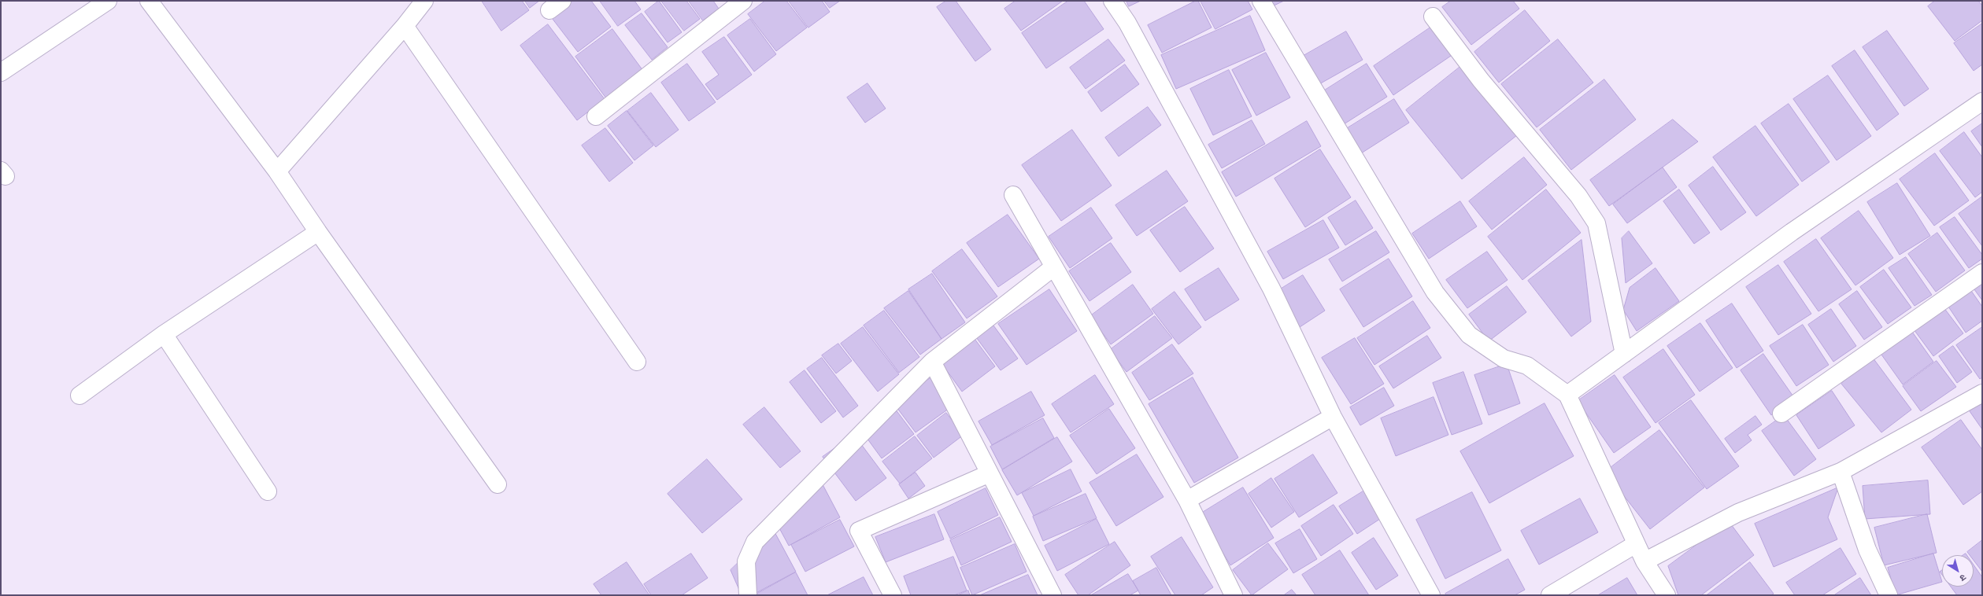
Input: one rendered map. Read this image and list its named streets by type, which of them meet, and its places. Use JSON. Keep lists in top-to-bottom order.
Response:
{
  "north": "bottom right"
}
